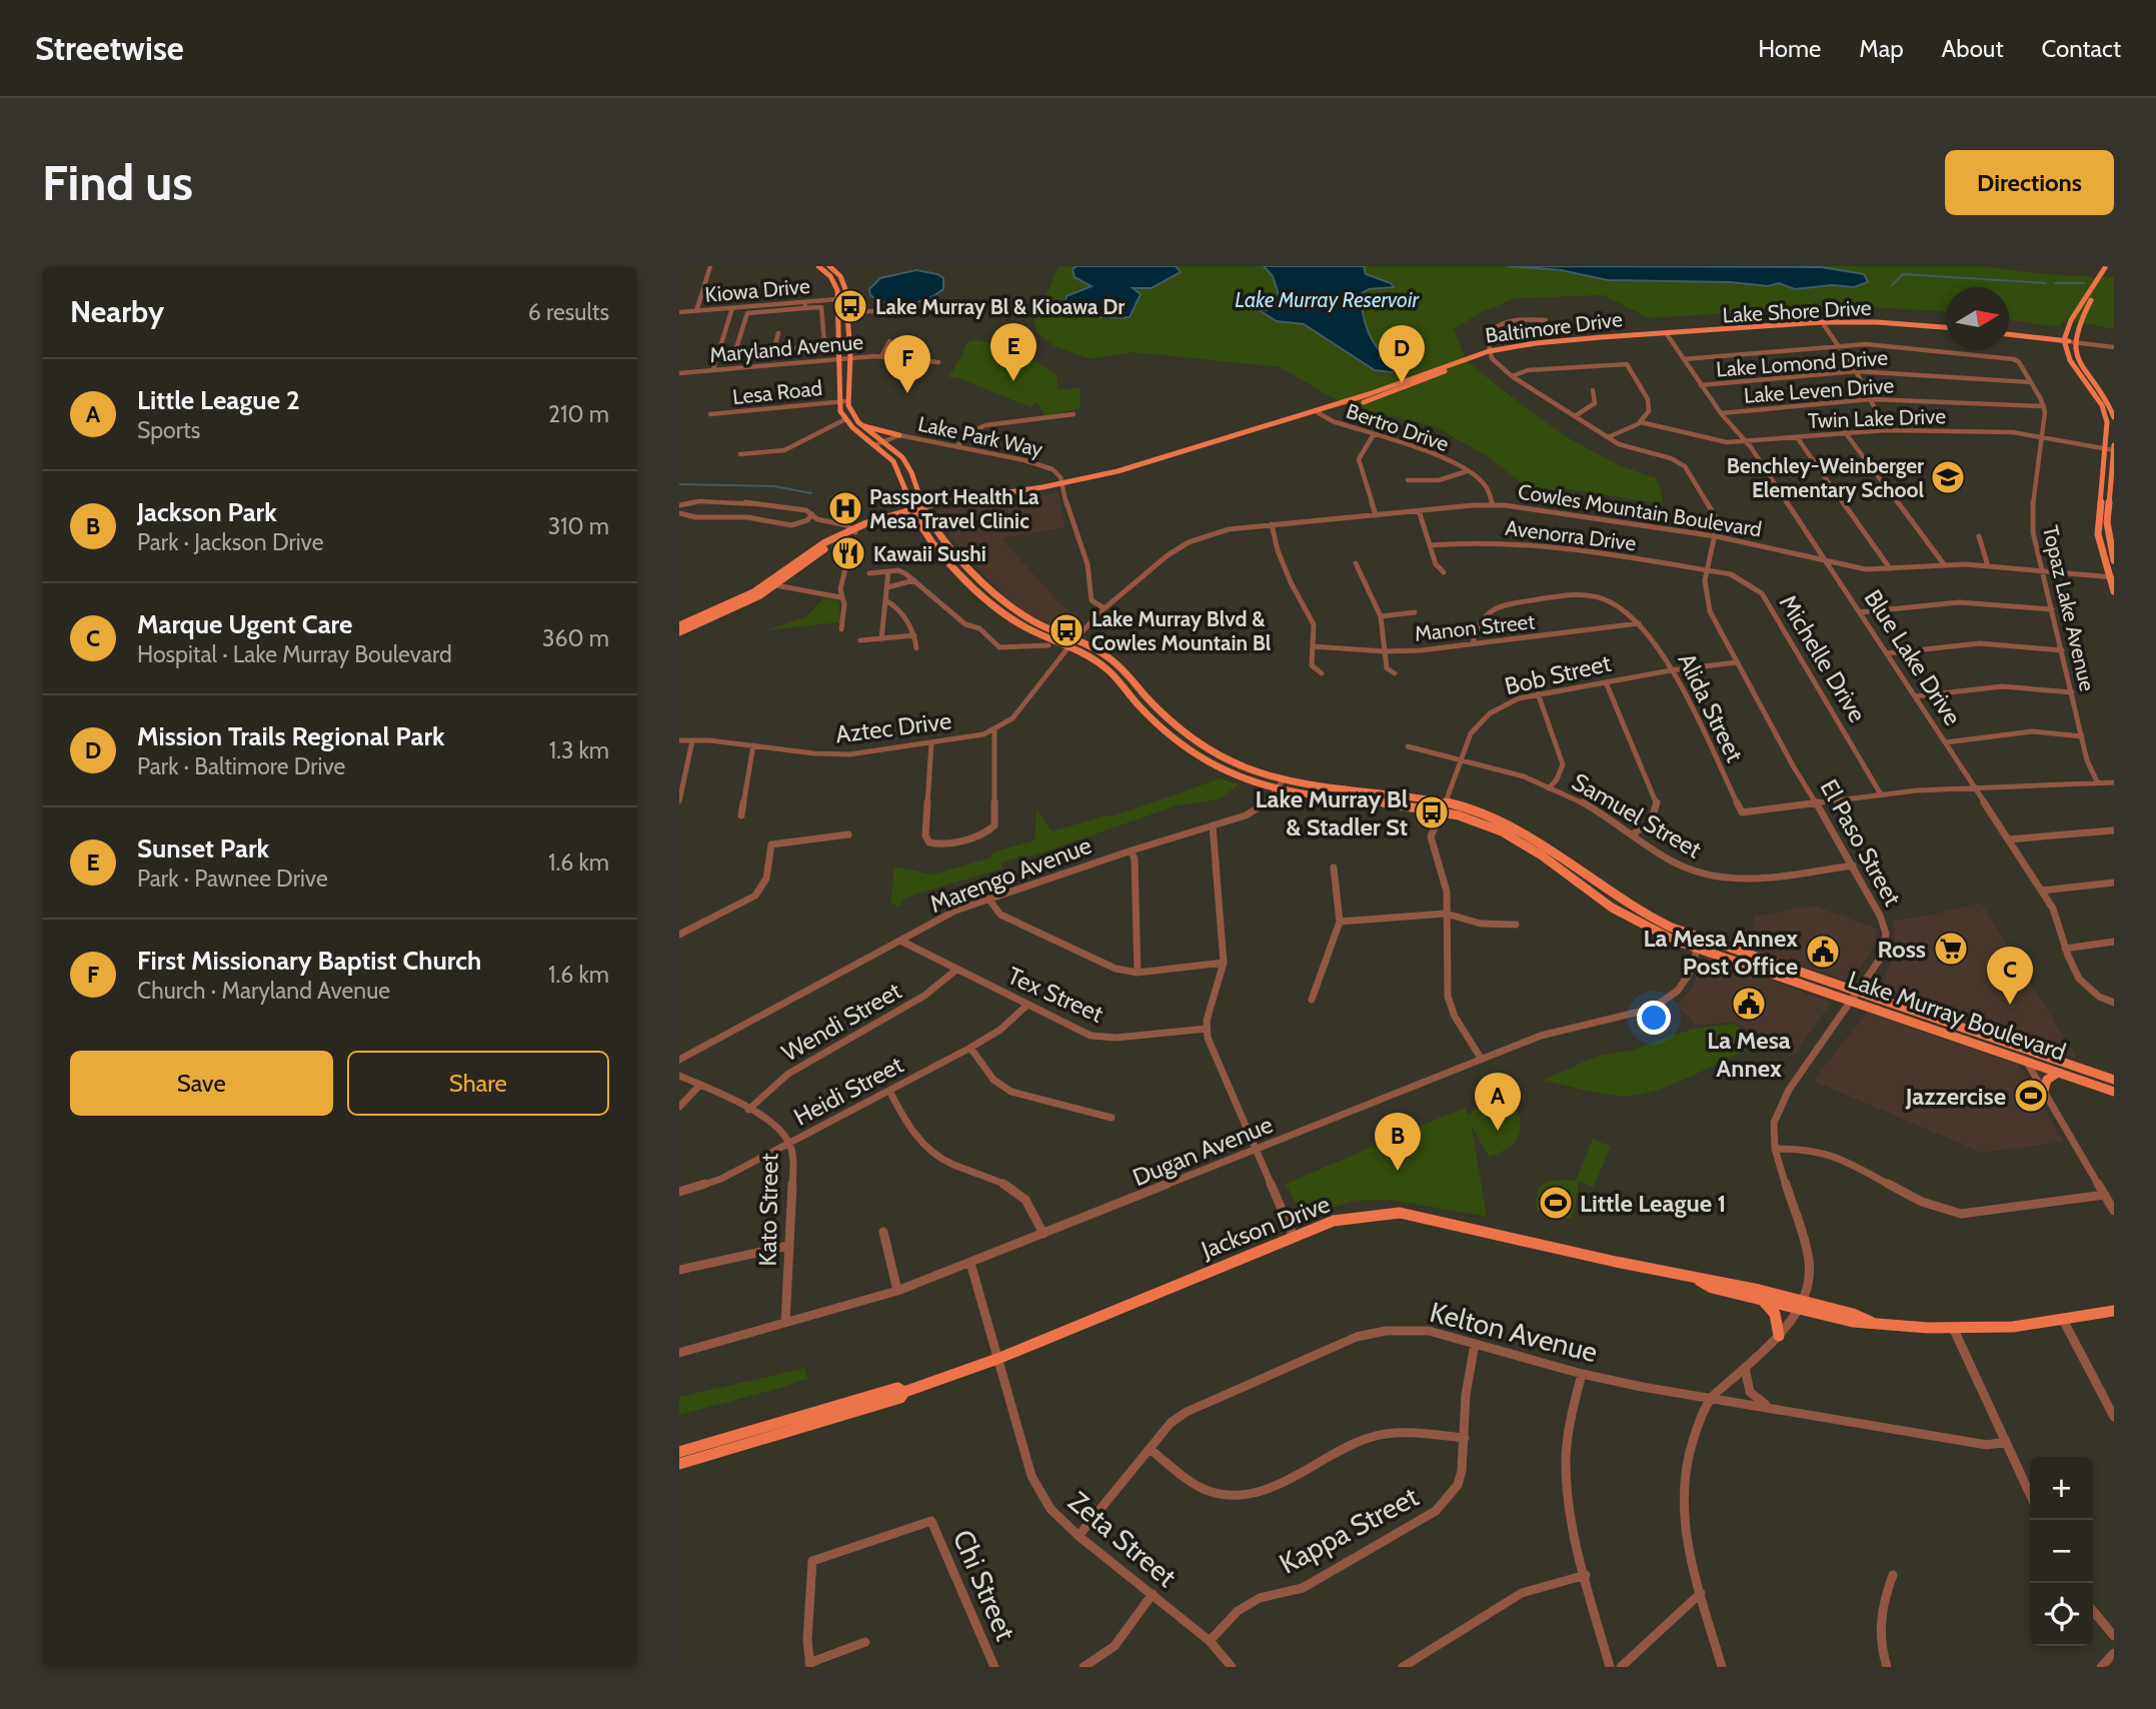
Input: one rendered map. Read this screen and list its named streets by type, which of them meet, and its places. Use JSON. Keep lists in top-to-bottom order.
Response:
{
  "streets": {
    "main road": [
      "Lake Shore Drive",
      "Baltimore Drive",
      "Lake Murray Boulevard",
      "Jackson Drive"
    ],
    "street": [
      "Kiowa Drive",
      "Maryland Avenue",
      "Lake Lomond Drive",
      "Lake Leven Drive",
      "Lesa Road",
      "Twin Lake Drive",
      "Bertro Drive",
      "Lake Park Way",
      "Cowles Mountain Boulevard",
      "Avenorra Drive",
      "Topaz Lake Avenue",
      "Manon Street",
      "Blue Lake Drive",
      "Michelle Drive",
      "Bob Street",
      "Alida Street",
      "Aztec Drive",
      "Samuel Street",
      "El Paso Street",
      "Marengo Avenue",
      "Tex Street",
      "Wendi Street",
      "Heidi Street",
      "Dugan Avenue",
      "Kato Street",
      "Kelton Avenue",
      "Kappa Street",
      "Zeta Street",
      "Chi Street"
    ]
  },
  "crossings": [
    ["Kiowa Drive", "Lake Murray Boulevard"],
    ["Lake Shore Drive", "Baltimore Drive"],
    ["Lake Shore Drive", "Blue Lake Drive"],
    ["Baltimore Drive", "Bertro Drive"],
    ["Baltimore Drive", "Lake Park Way"],
    ["Baltimore Drive", "El Paso Street"],
    ["Baltimore Drive", "Lake Murray Boulevard"],
    ["Maryland Avenue", "Lake Murray Boulevard"],
    ["Lake Lomond Drive", "Blue Lake Drive"],
    ["Lake Leven Drive", "Topaz Lake Avenue"],
    ["Lake Leven Drive", "Blue Lake Drive"],
    ["Lesa Road", "Lake Murray Boulevard"],
    ["Twin Lake Drive", "Topaz Lake Avenue"],
    ["Twin Lake Drive", "Blue Lake Drive"],
    ["Bertro Drive", "Cowles Mountain Boulevard"],
    ["Lake Park Way", "Cowles Mountain Boulevard"],
    ["Lake Park Way", "Lake Murray Boulevard"],
    ["Cowles Mountain Boulevard", "Topaz Lake Avenue"],
    ["Cowles Mountain Boulevard", "Blue Lake Drive"],
    ["Cowles Mountain Boulevard", "Aztec Drive"],
    ["Cowles Mountain Boulevard", "El Paso Street"],
    ["Cowles Mountain Boulevard", "Lake Murray Boulevard"],
    ["Avenorra Drive", "Michelle Drive"],
    ["Avenorra Drive", "El Paso Street"],
    ["Manon Street", "Alida Street"],
    ["Michelle Drive", "El Paso Street"],
    ["Bob Street", "Alida Street"],
    ["Bob Street", "Samuel Street"],
    ["Bob Street", "El Paso Street"],
    ["Bob Street", "Lake Murray Boulevard"],
    ["Bob Street", "Dugan Avenue"],
    ["Alida Street", "El Paso Street"],
    ["Aztec Drive", "Lake Murray Boulevard"],
    ["Samuel Street", "El Paso Street"],
    ["El Paso Street", "Lake Murray Boulevard"],
    ["El Paso Street", "Jackson Drive"],
    ["El Paso Street", "Kelton Avenue"],
    ["Marengo Avenue", "Tex Street"],
    ["Marengo Avenue", "Lake Murray Boulevard"],
    ["Tex Street", "Wendi Street"],
    ["Tex Street", "Heidi Street"],
    ["Lake Murray Boulevard", "Dugan Avenue"],
    ["Wendi Street", "Kato Street"],
    ["Heidi Street", "Kato Street"],
    ["Dugan Avenue", "Kato Street"],
    ["Dugan Avenue", "Zeta Street"],
    ["Jackson Drive", "Zeta Street"],
    ["Kelton Avenue", "Kappa Street"],
    ["Kelton Avenue", "Zeta Street"],
    ["Kappa Street", "Zeta Street"]
  ],
  "water": ["Lake Murray Reservoir"],
  "places": {
    "bus stop": ["Lake Murray Bl & Kioawa Dr", "Lake Murray Blvd & Cowles Mountain Bl", "Lake Murray Bl & Stadler St"],
    "school or university": ["Benchley-Weinberger Elementary School"],
    "hospital": ["Passport Health La Mesa Travel Clinic"],
    "restaurant": ["Kawaii Sushi"],
    "supermarket": ["Ross"],
    "public building": ["La Mesa Annex Post Office", "La Mesa Annex"],
    "sports": ["Jazzercise", "Little League 1"]
  },
  "north": "right",
  "page": {
    "header": "Streetwise",
    "nav": [
      "Home",
      "Map",
      "About",
      "Contact"
    ],
    "buttons": [
      "Directions",
      ["Save", "Share"]
    ],
    "title": "Find us",
    "heading": ["Nearby", "6 results"],
    "pins": [
      "E",
      "D",
      "F",
      "C",
      "A",
      "B"
    ],
    "list": [
      {
        "mark": "A",
        "name": "Little League 2",
        "note": "Sports",
        "value": "210 m"
      },
      {
        "mark": "B",
        "name": "Jackson Park",
        "note": "Park · Jackson Drive",
        "value": "310 m"
      },
      {
        "mark": "C",
        "name": "Marque Ugent Care",
        "note": "Hospital · Lake Murray Boulevard",
        "value": "360 m"
      },
      {
        "mark": "D",
        "name": "Mission Trails Regional Park",
        "note": "Park · Baltimore Drive",
        "value": "1.3 km"
      },
      {
        "mark": "E",
        "name": "Sunset Park",
        "note": "Park · Pawnee Drive",
        "value": "1.6 km"
      },
      {
        "mark": "F",
        "name": "First Missionary Baptist Church",
        "note": "Church · Maryland Avenue",
        "value": "1.6 km"
      }
    ],
    "map_buttons": ["+", "−"]
  }
}
